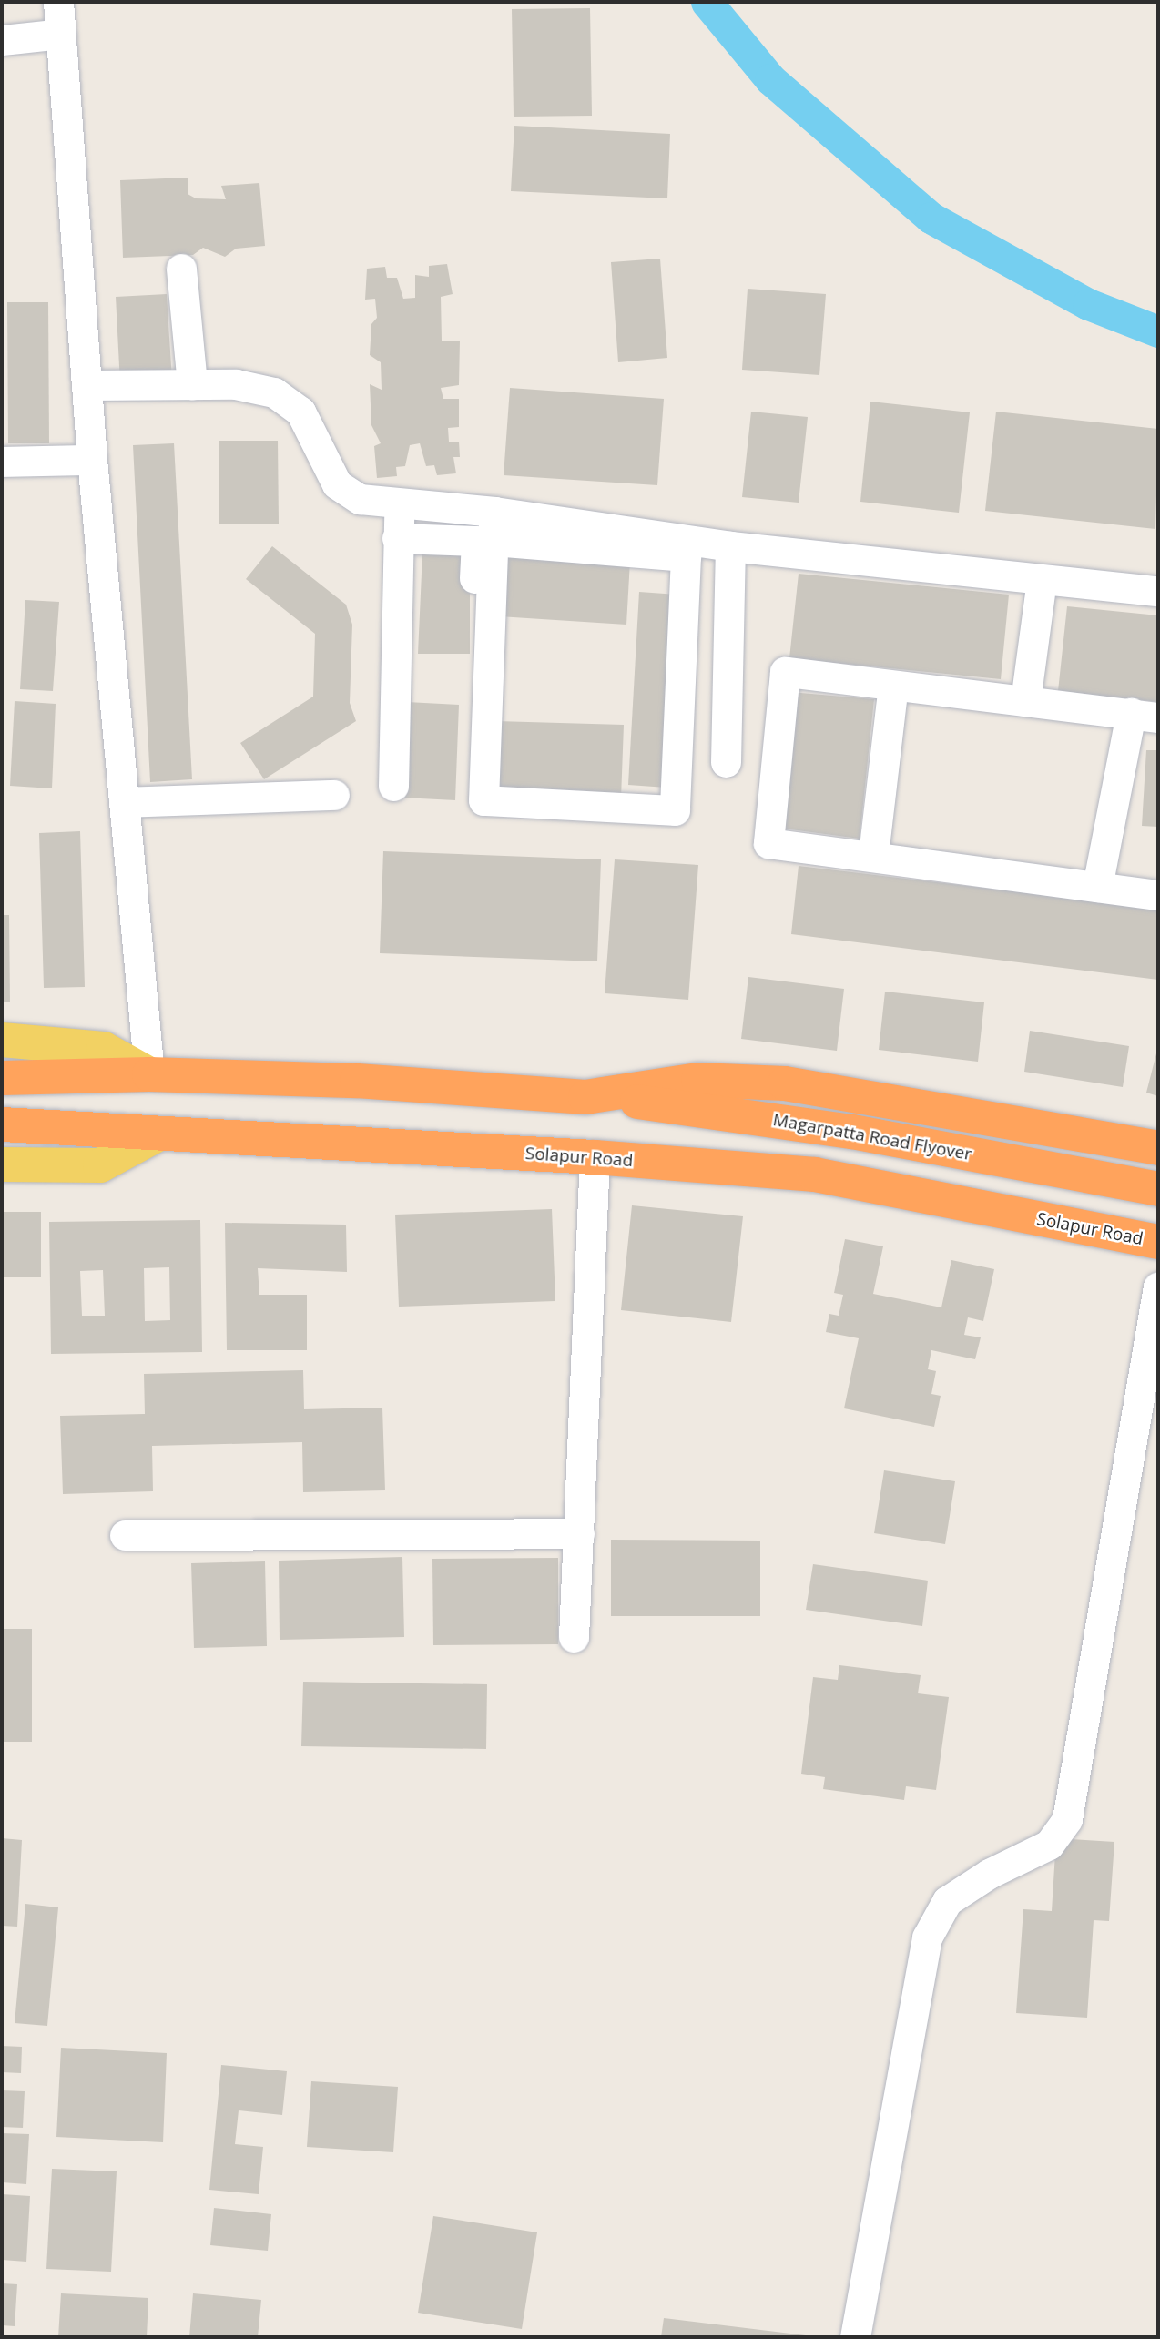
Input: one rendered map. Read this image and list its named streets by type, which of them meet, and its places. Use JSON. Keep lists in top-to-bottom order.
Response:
{
  "streets": {
    "highway": ["Magarpatta Road Flyover", "Solapur Road"]
  }
}
